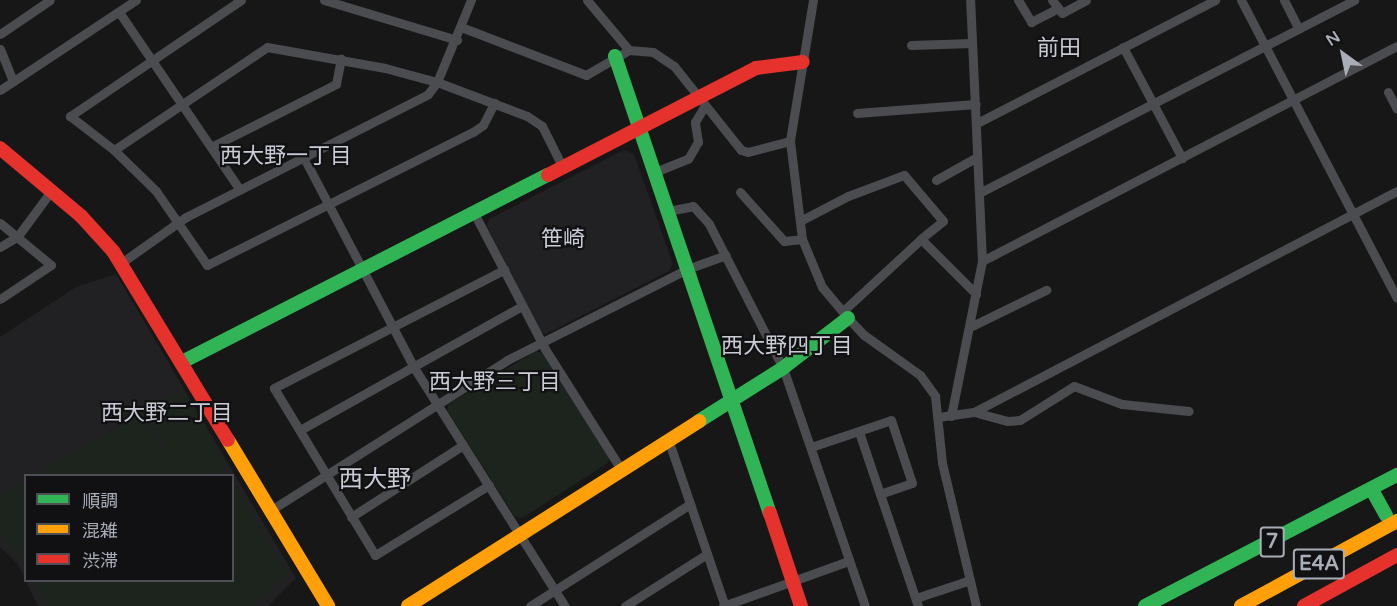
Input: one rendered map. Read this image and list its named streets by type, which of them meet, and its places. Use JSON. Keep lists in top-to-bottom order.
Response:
{
  "streets": {
    "main road": ["7", "E4A"]
  },
  "districts": [
    "前田",
    "西大野一丁目",
    "笹崎",
    "西大野四丁目",
    "西大野三丁目",
    "西大野二丁目",
    "西大野"
  ],
  "legend": ["順調", "混雑", "渋滞"],
  "north": "top left"
}
